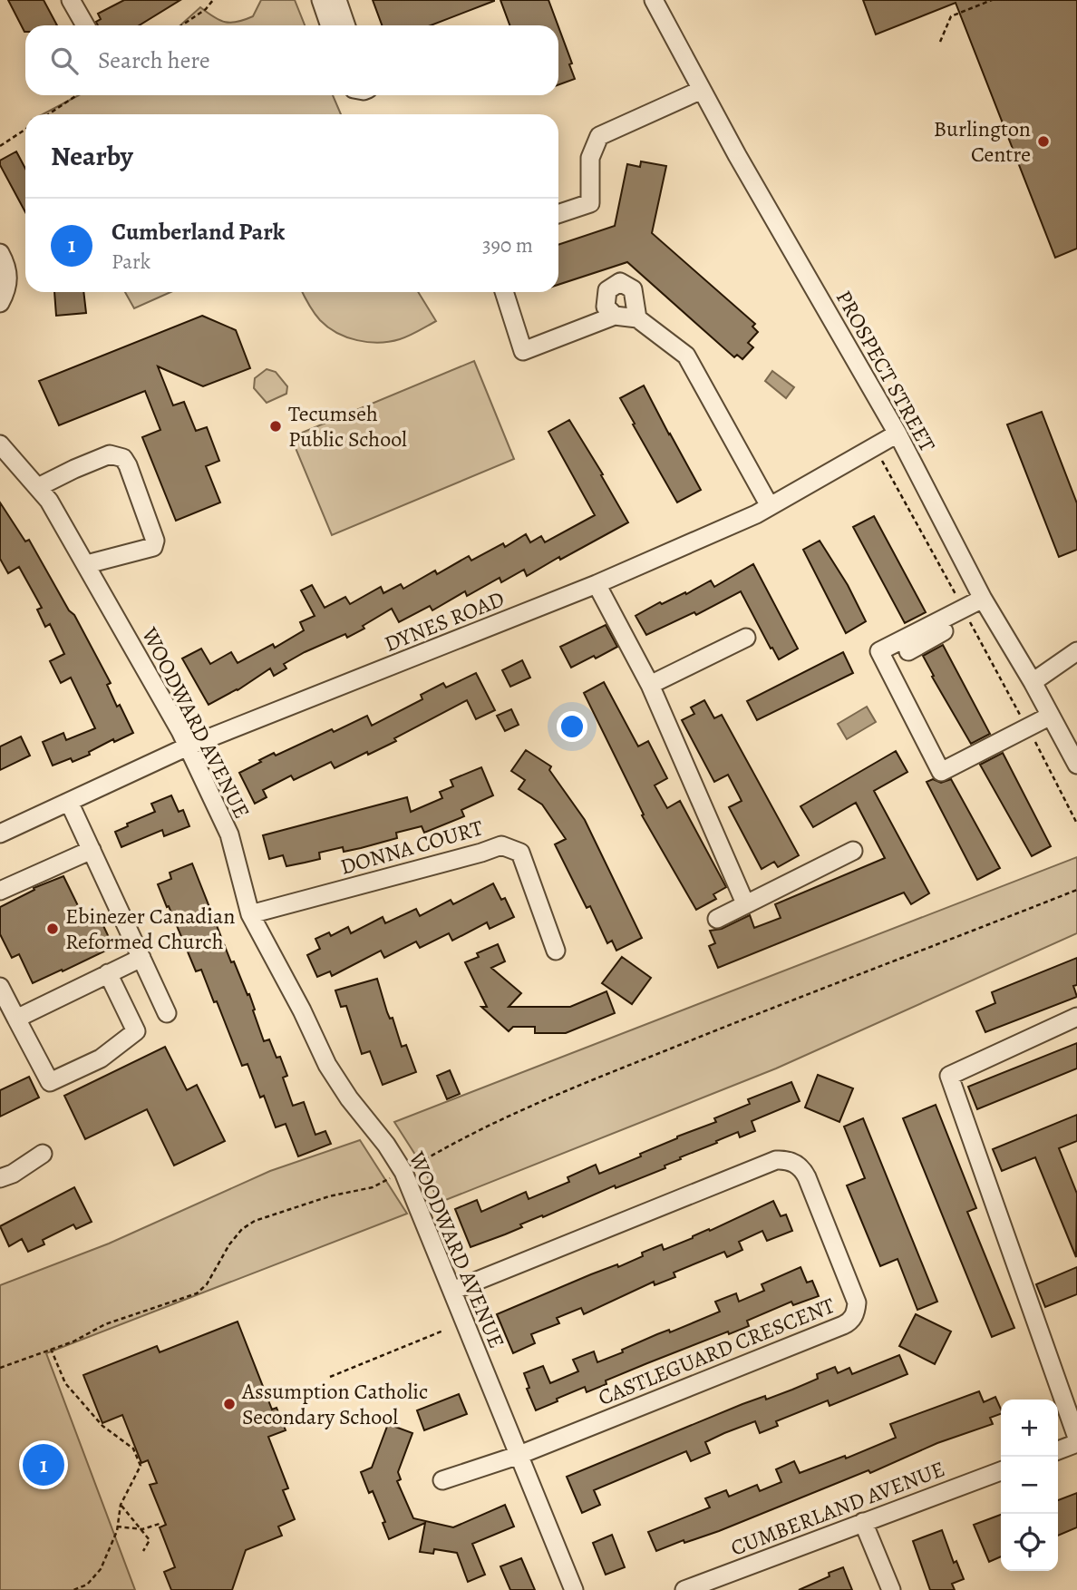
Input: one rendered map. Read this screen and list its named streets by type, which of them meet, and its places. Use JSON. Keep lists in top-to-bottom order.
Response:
{
  "streets": {
    "street": [
      "PROSPECT STREET",
      "DYNES ROAD",
      "WOODWARD AVENUE",
      "DONNA COURT",
      "CASTLEGUARD CRESCENT",
      "CUMBERLAND AVENUE"
    ]
  },
  "crossings": [
    ["PROSPECT STREET", "DYNES ROAD"],
    ["DYNES ROAD", "WOODWARD AVENUE"],
    ["WOODWARD AVENUE", "DONNA COURT"],
    ["WOODWARD AVENUE", "CASTLEGUARD CRESCENT"]
  ],
  "places": [
    "Burlington Centre",
    "Tecumseh Public School",
    "Ebinezer Canadian Reformed Church",
    "Assumption Catholic Secondary School"
  ],
  "page": {
    "search": "Search here",
    "heading": "Nearby",
    "list": [
      {
        "mark": "1",
        "name": "Cumberland Park",
        "note": "Park",
        "value": "390 m"
      }
    ],
    "map_buttons": ["+", "−"],
    "pins": "1"
  }
}
